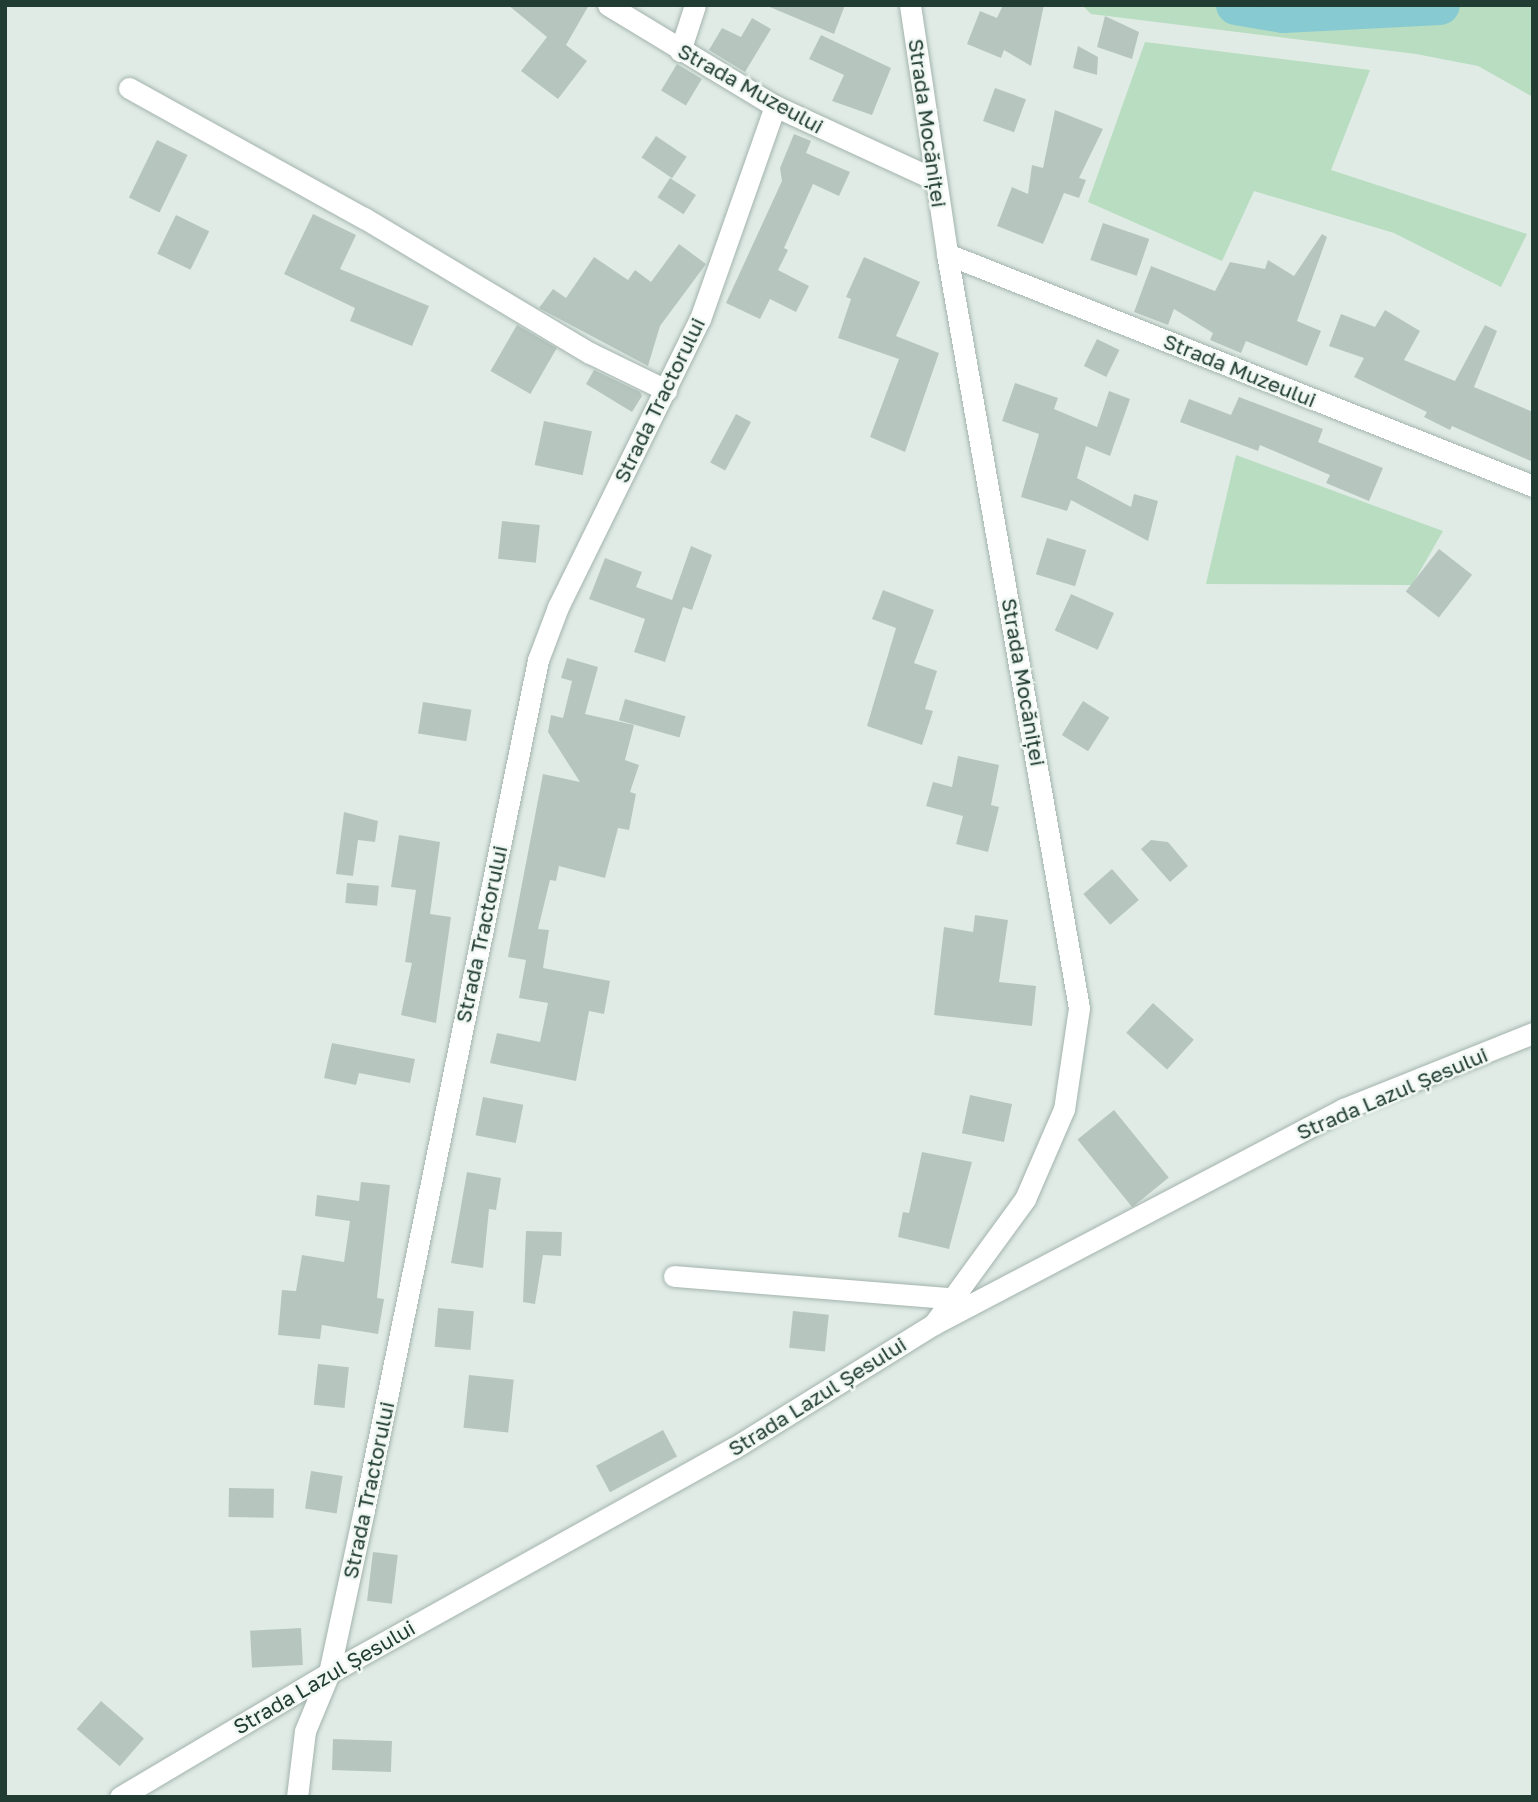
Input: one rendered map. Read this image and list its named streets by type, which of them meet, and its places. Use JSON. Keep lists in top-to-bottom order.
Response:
{
  "streets": {
    "street": [
      "Strada Muzeului",
      "Strada Mocăniței",
      "Strada Tractorului",
      "Strada Lazul Șesului"
    ]
  },
  "crossings": [
    ["Strada Muzeului", "Strada Mocăniței"],
    ["Strada Muzeului", "Strada Tractorului"],
    ["Strada Mocăniței", "Strada Lazul Șesului"],
    ["Strada Tractorului", "Strada Lazul Șesului"]
  ]
}
